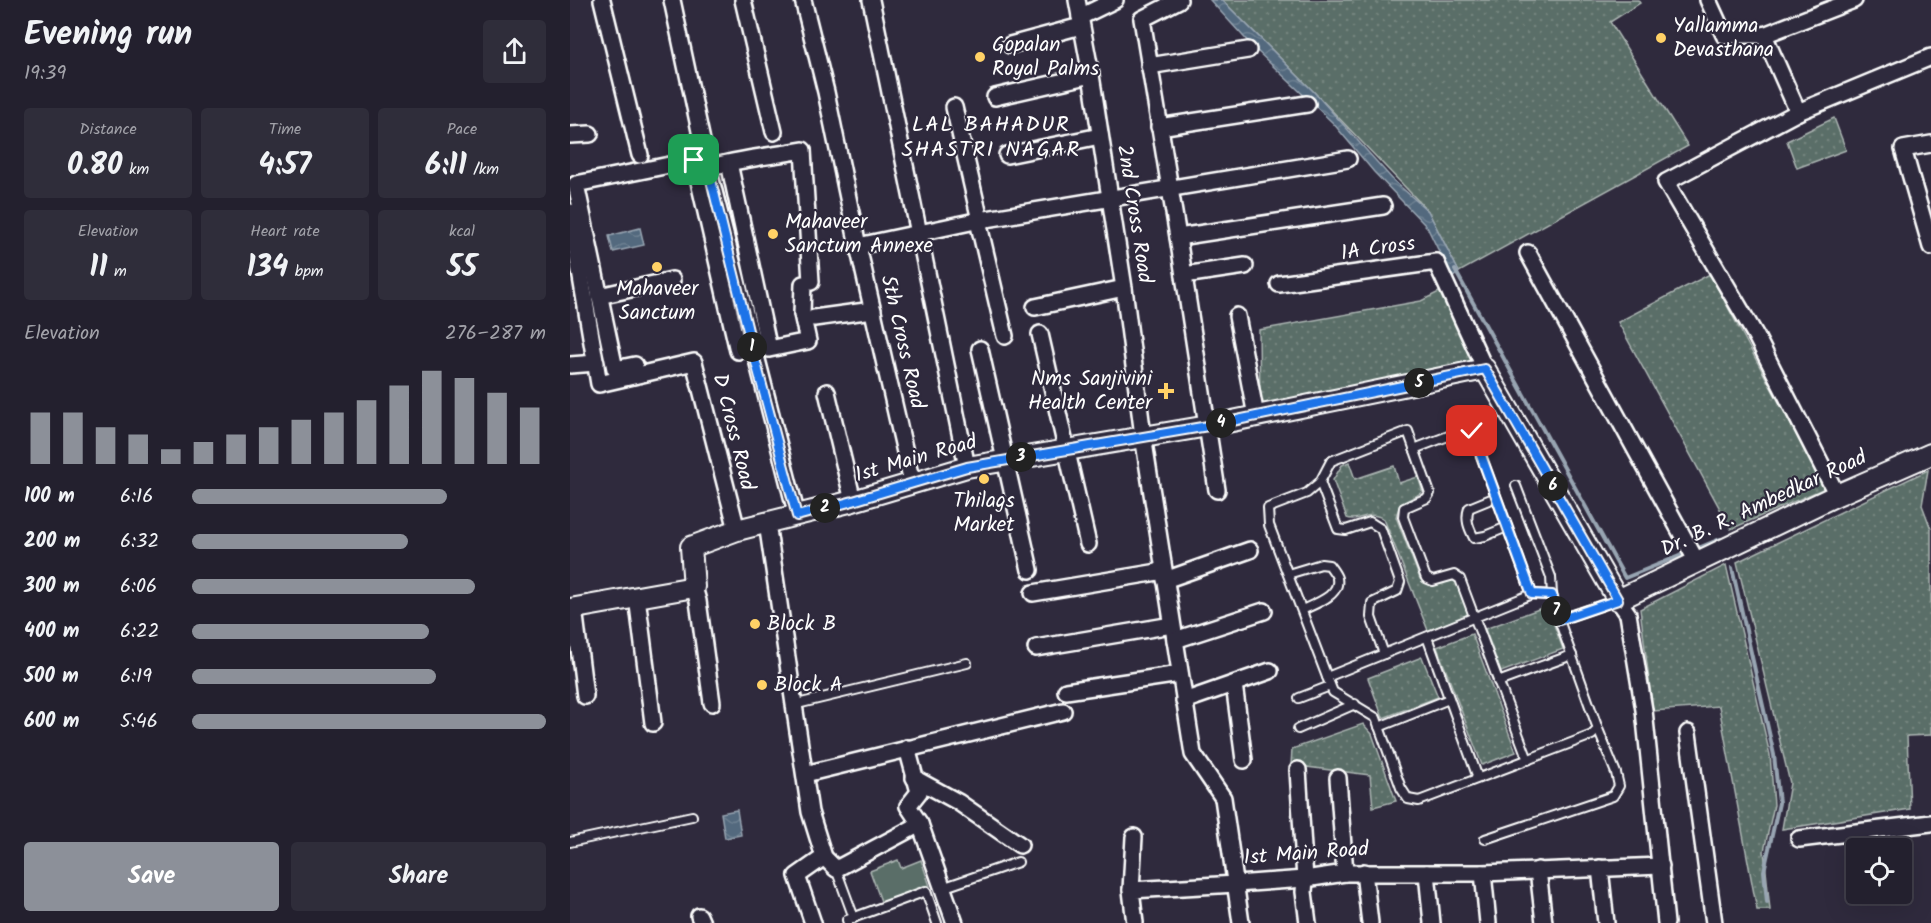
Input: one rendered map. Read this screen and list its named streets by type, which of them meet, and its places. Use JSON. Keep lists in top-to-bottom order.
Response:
{
  "streets": {
    "street": [
      "2nd Cross Road",
      "1A Cross",
      "5th Cross Road",
      "D Cross Road",
      "1st Main Road",
      "Dr. B. R. Ambedkar Road"
    ]
  },
  "crossings": [
    ["2nd Cross Road", "1st Main Road"],
    ["1A Cross", "1st Main Road"],
    ["5th Cross Road", "1st Main Road"],
    ["D Cross Road", "1st Main Road"]
  ],
  "districts": ["LAL BAHADUR SHASTRI NAGAR"],
  "places": {
    "other": [
      "Yallamma Devasthana",
      "Gopalan Royal Palms",
      "Mahaveer Sanctum Annexe",
      "Mahaveer Sanctum",
      "Thilags Market",
      "Block B",
      "Block A"
    ],
    "health": ["Nms Sanjivini Health Center"]
  },
  "page": {
    "heading": ["Evening run", "19:39"],
    "stats": [
      ["Distance", "0.80 km"],
      ["Time", "4:57"],
      ["Pace", "6:11 /km"],
      ["Elevation", "11 m"],
      ["Heart rate", "134 bpm"],
      ["kcal", "55"]
    ],
    "chart": ["Elevation", "276–287 m"],
    "pins": [
      "1",
      "5",
      "4",
      "3",
      "6",
      "2",
      "7"
    ],
    "list": [
      {
        "name": "100 m",
        "note": "6:16"
      },
      {
        "name": "200 m",
        "note": "6:32"
      },
      {
        "name": "300 m",
        "note": "6:06"
      },
      {
        "name": "400 m",
        "note": "6:22"
      },
      {
        "name": "500 m",
        "note": "6:19"
      },
      {
        "name": "600 m",
        "note": "5:46"
      }
    ],
    "buttons": ["Save", "Share"]
  }
}
